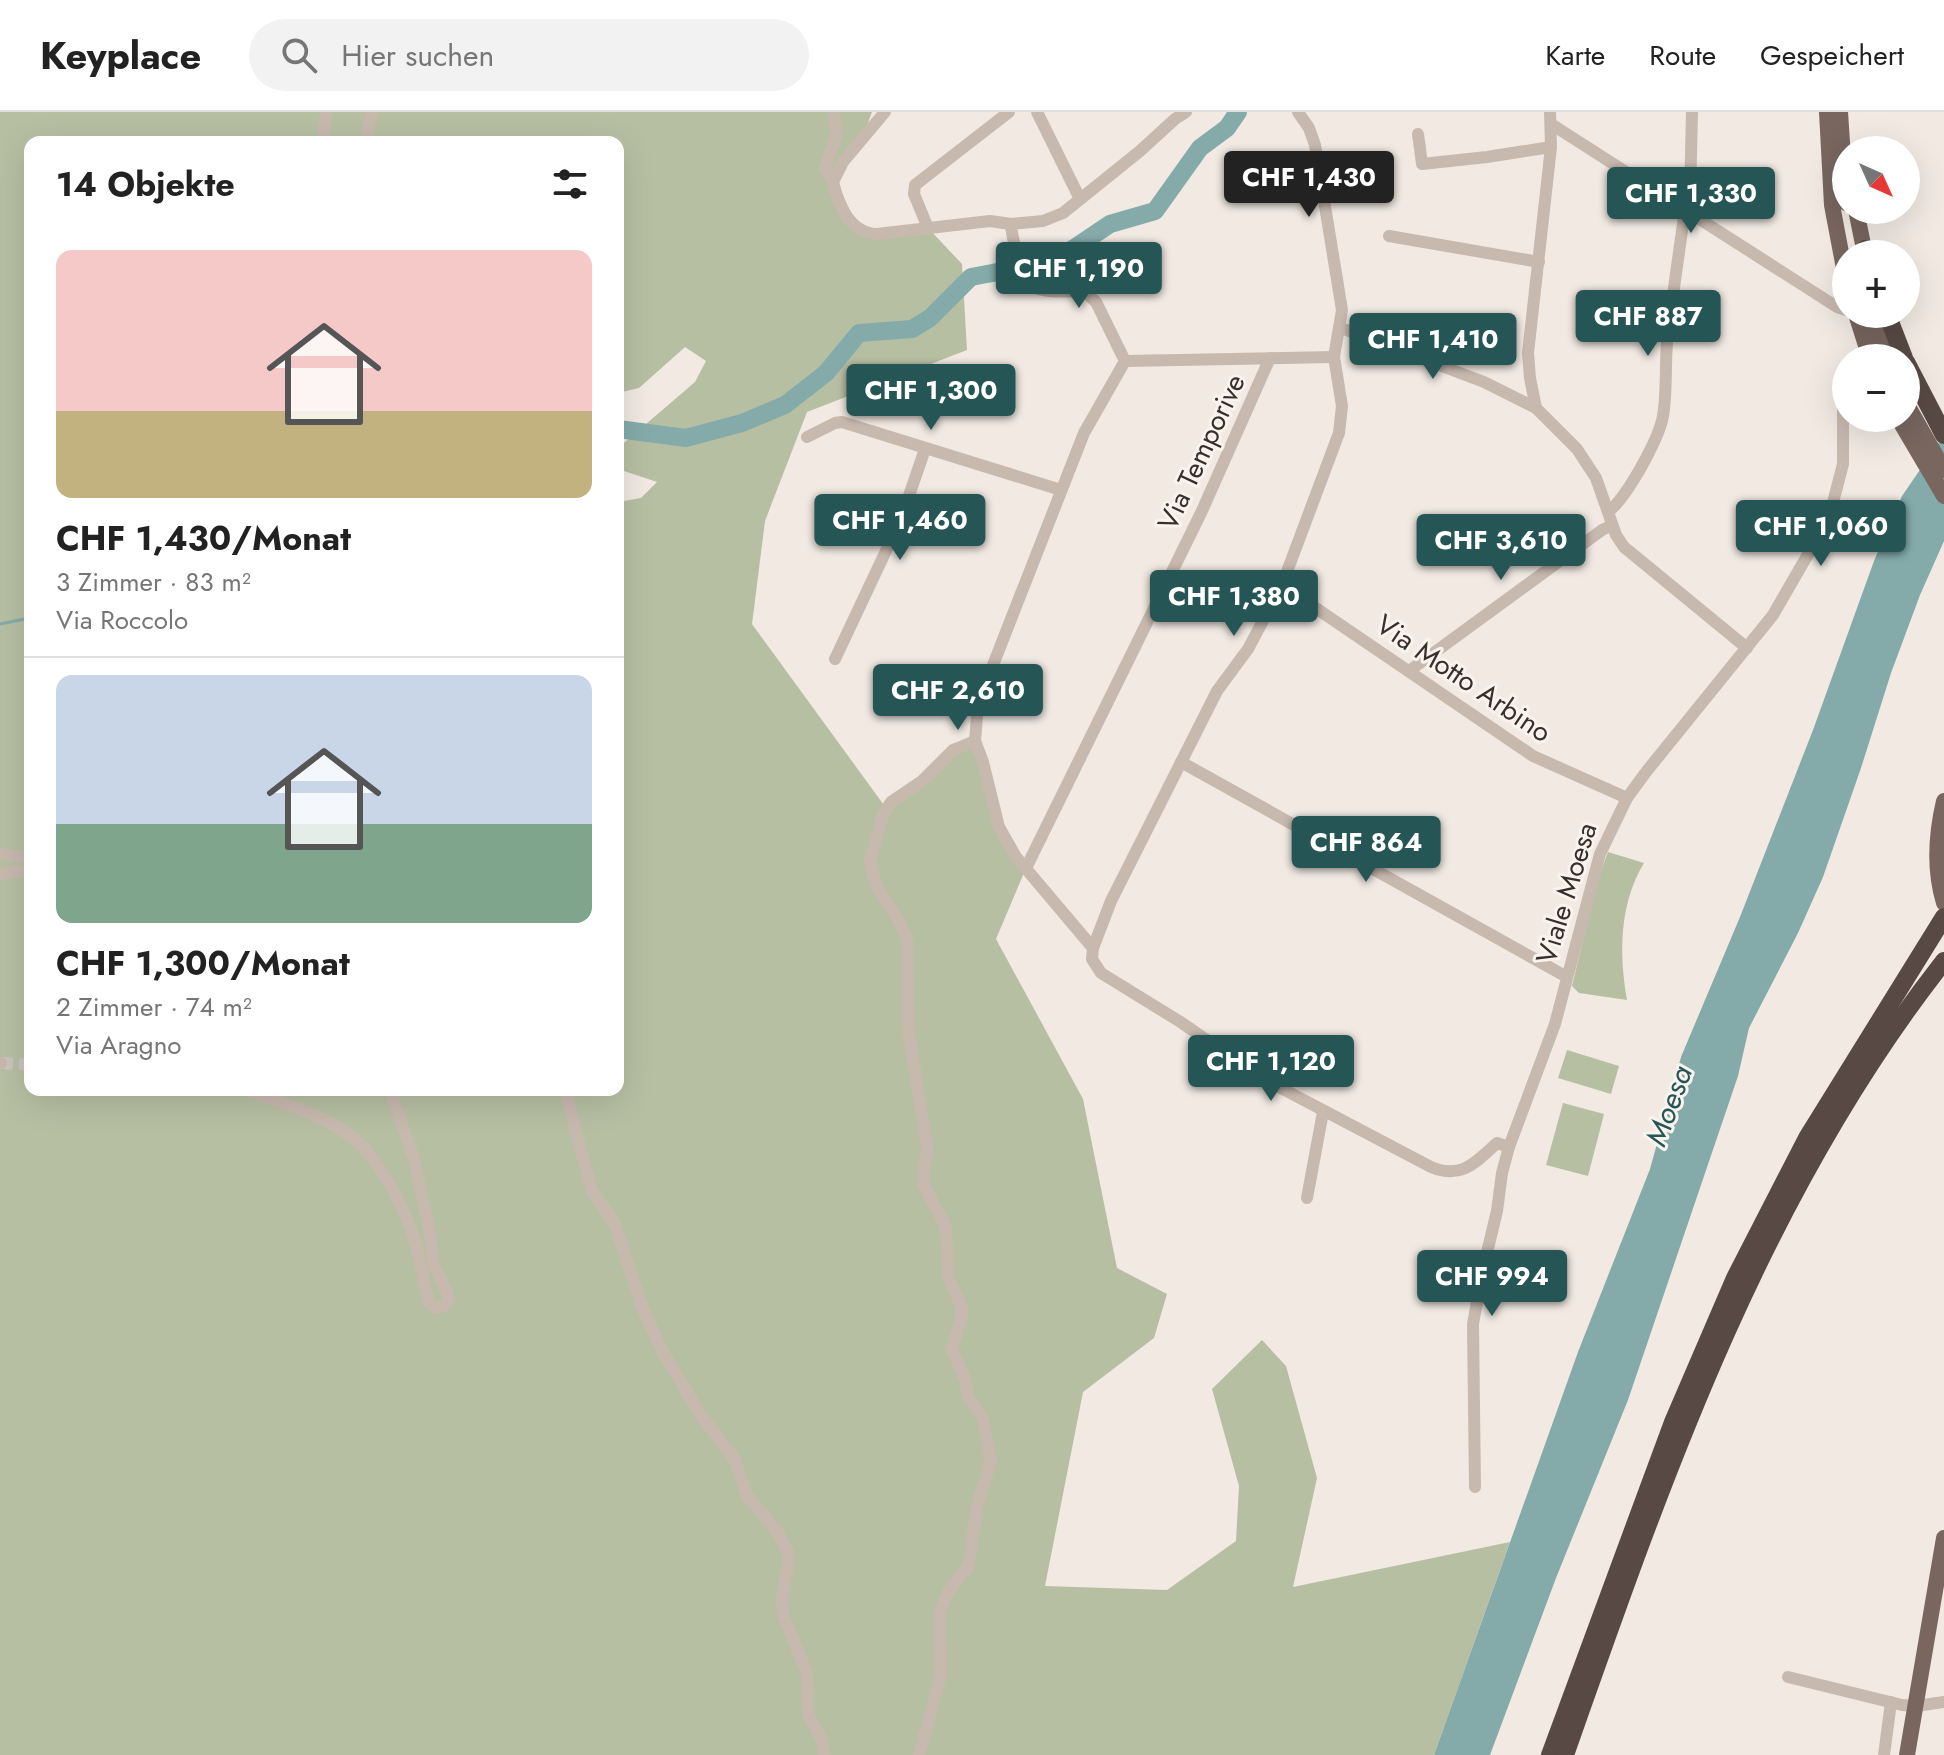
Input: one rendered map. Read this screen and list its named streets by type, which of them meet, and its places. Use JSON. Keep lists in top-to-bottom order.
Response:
{
  "streets": {
    "street": ["Via Temporive", "Via Motto Arbino", "Viale Moesa"]
  },
  "crossings": [
    ["Via Motto Arbino", "Viale Moesa"]
  ],
  "water": ["Moesa"],
  "north": "bottom right",
  "page": {
    "header": "Keyplace",
    "search": "Hier suchen",
    "nav": ["Karte", "Route", "Gespeichert"],
    "map_buttons": ["+", "−"],
    "heading": "14 Objekte",
    "price": [
      "CHF 1,430",
      "CHF 1,330",
      "CHF 1,190",
      "CHF 887",
      "CHF 1,410",
      "CHF 1,300",
      "CHF 1,460",
      "CHF 1,060",
      "CHF 3,610",
      "CHF 1,380",
      "CHF 2,610",
      "CHF 864",
      "CHF 1,120",
      "CHF 994"
    ],
    "list": [
      {
        "name": "CHF 1,430/Monat",
        "note": "3 Zimmer · 83 m² · Via Roccolo"
      },
      {
        "name": "CHF 1,300/Monat",
        "note": "2 Zimmer · 74 m² · Via Aragno"
      }
    ]
  }
}
